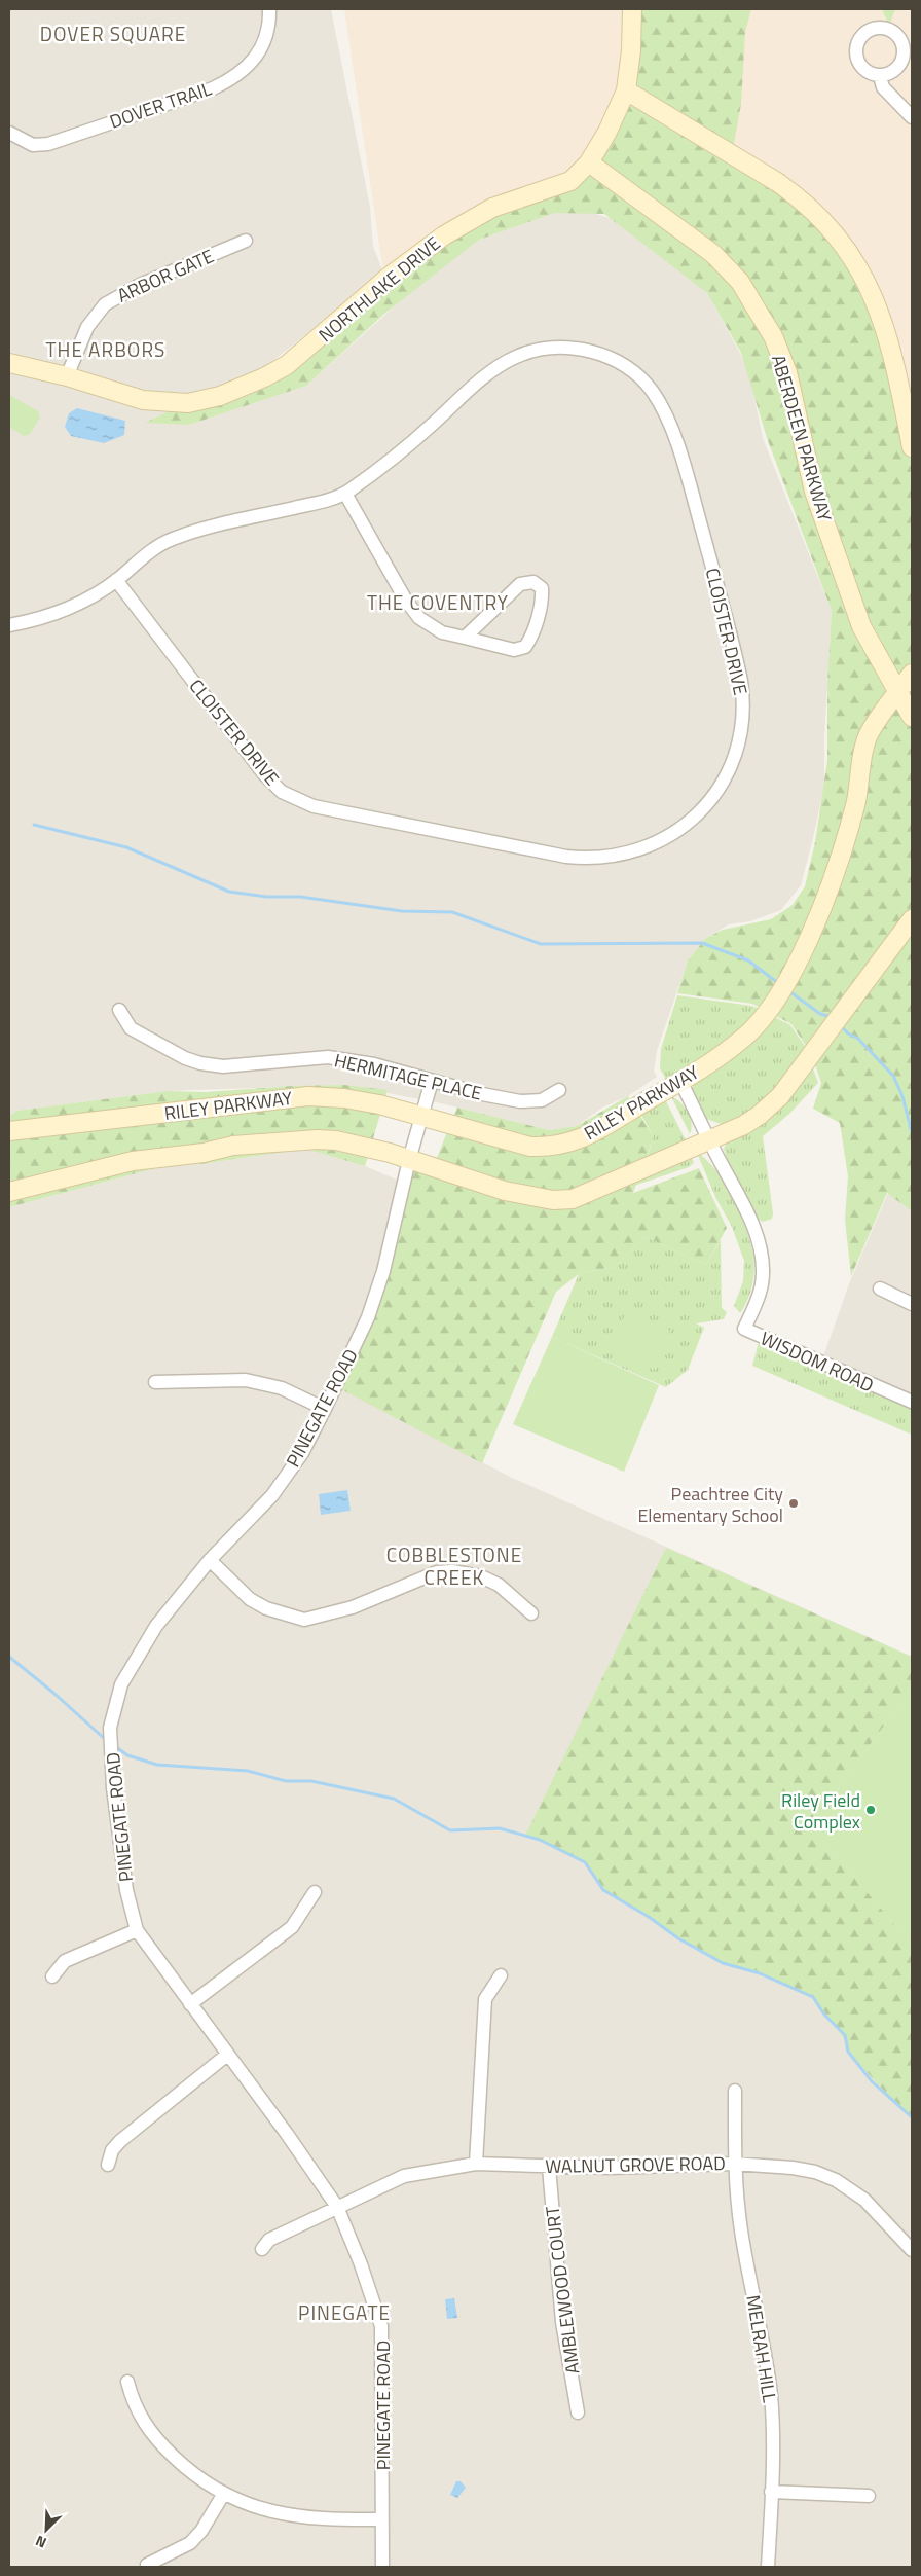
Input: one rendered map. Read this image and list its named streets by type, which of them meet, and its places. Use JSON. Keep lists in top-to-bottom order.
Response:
{
  "streets": {
    "street": [
      "DOVER TRAIL",
      "ARBOR GATE",
      "NORTHLAKE DRIVE",
      "ABERDEEN PARKWAY",
      "CLOISTER DRIVE",
      "HERMITAGE PLACE",
      "RILEY PARKWAY",
      "WISDOM ROAD",
      "PINEGATE ROAD",
      "WALNUT GROVE ROAD",
      "AMBLEWOOD COURT",
      "MELRAH HILL"
    ]
  },
  "crossings": [
    ["ARBOR GATE", "NORTHLAKE DRIVE"],
    ["NORTHLAKE DRIVE", "ABERDEEN PARKWAY"],
    ["ABERDEEN PARKWAY", "RILEY PARKWAY"],
    ["HERMITAGE PLACE", "PINEGATE ROAD"],
    ["RILEY PARKWAY", "WISDOM ROAD"],
    ["RILEY PARKWAY", "PINEGATE ROAD"],
    ["PINEGATE ROAD", "WALNUT GROVE ROAD"],
    ["WALNUT GROVE ROAD", "AMBLEWOOD COURT"],
    ["WALNUT GROVE ROAD", "MELRAH HILL"]
  ],
  "districts": [
    "DOVER SQUARE",
    "THE ARBORS",
    "THE COVENTRY",
    "COBBLESTONE CREEK",
    "PINEGATE"
  ],
  "places": ["Peachtree City Elementary School", "Riley Field Complex"],
  "north": "bottom left"
}
